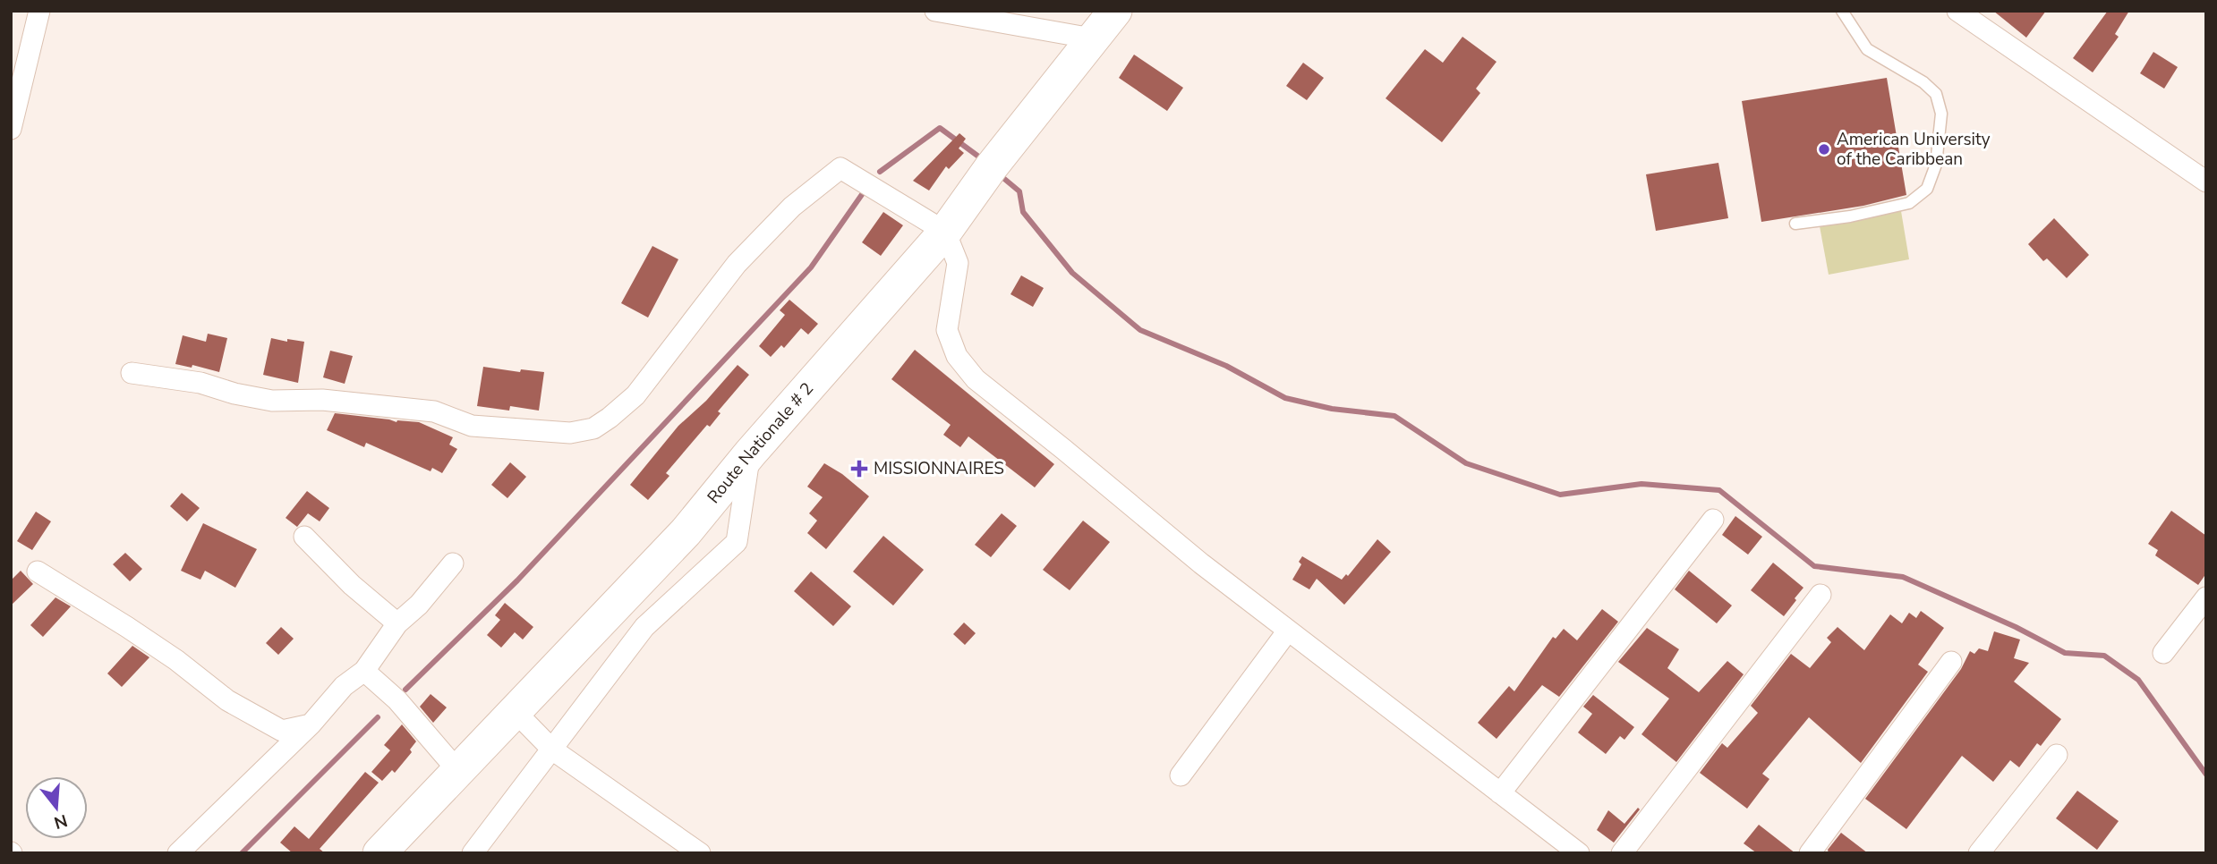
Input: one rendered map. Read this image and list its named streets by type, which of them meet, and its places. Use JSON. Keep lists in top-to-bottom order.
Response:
{
  "streets": {
    "main road": ["Route Nationale # 2"]
  },
  "places": {
    "other": ["American University of the Caribbean"],
    "health": ["MISSIONNAIRES"]
  },
  "north": "bottom"
}
